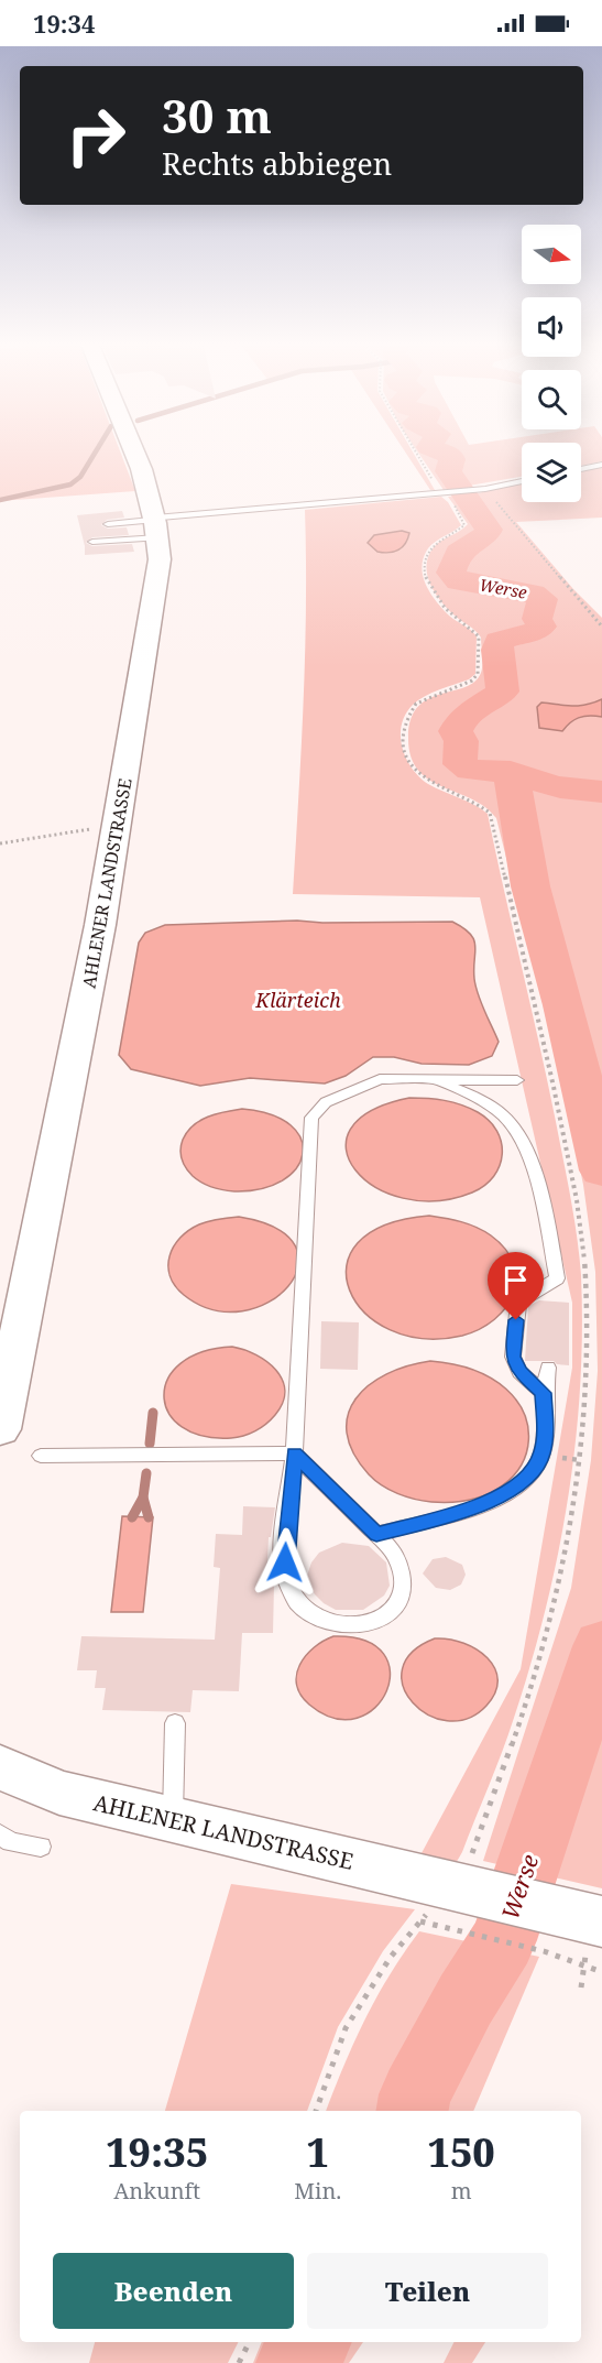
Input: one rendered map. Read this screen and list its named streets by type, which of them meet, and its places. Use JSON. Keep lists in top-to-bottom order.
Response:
{
  "streets": {
    "street": ["AHLENER LANDSTRASSE"]
  },
  "water": ["Werse", "Klärteich"],
  "north": "right",
  "page": {
    "status": "19:34",
    "turn": ["30 m", "Rechts abbiegen"],
    "eta": [
      "19:35",
      "Ankunft",
      "1",
      "Min.",
      "150",
      "m"
    ],
    "buttons": ["Beenden", "Teilen"]
  }
}
